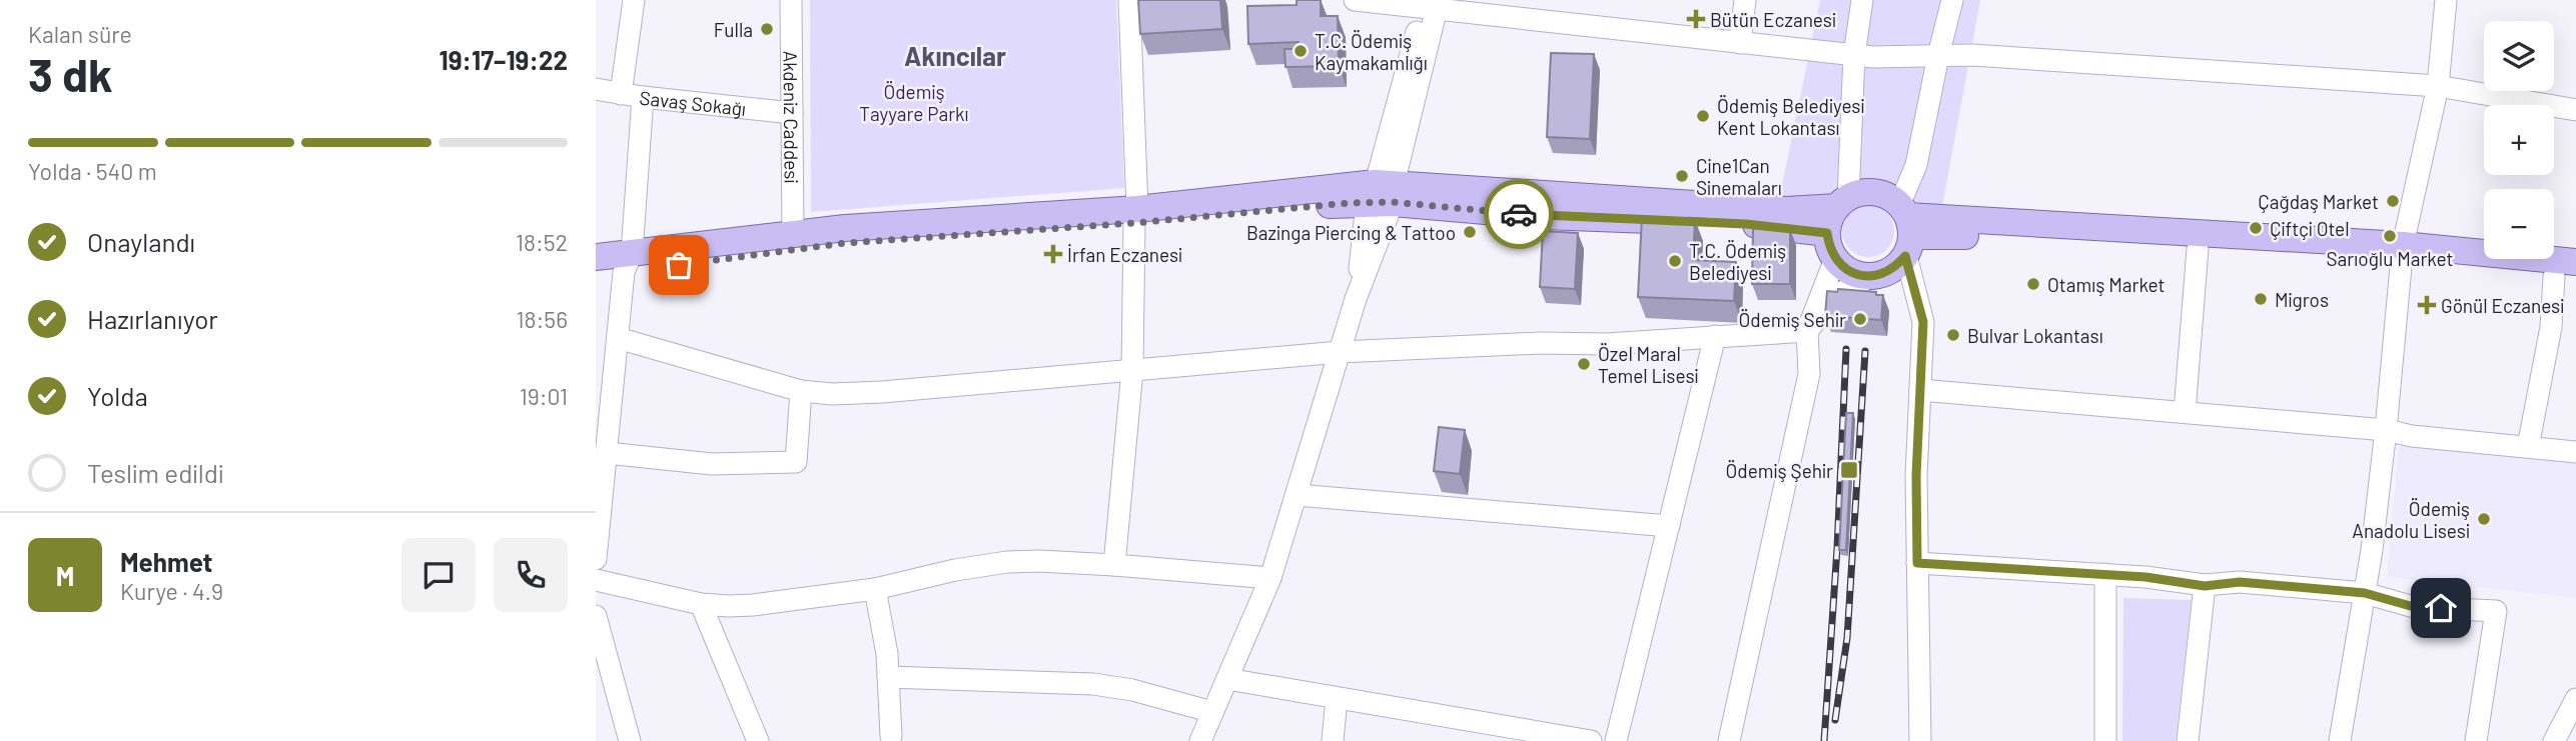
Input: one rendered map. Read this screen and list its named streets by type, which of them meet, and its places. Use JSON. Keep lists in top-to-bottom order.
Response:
{
  "streets": {
    "street": ["Savaş Sokağı", "Akdeniz Caddesi"]
  },
  "crossings": [
    ["Savaş Sokağı", "Akdeniz Caddesi"]
  ],
  "districts": ["Akıncılar"],
  "parks": ["Ödemiş Tayyare Parkı"],
  "places": {
    "health": ["Bütün Eczanesi", "İrfan Eczanesi", "Gönül Eczanesi"],
    "other": [
      "Fulla",
      "T.C. Ödemiş Kaymakamlığı",
      "Ödemiş Belediyesi Kent Lokantası",
      "Cine1Can Sinemaları",
      "Çağdaş Market",
      "Çiftçi Otel",
      "Bazinga Piercing & Tattoo",
      "Sarıoğlu Market",
      "T.C. Ödemiş Belediyesi",
      "Otamış Market",
      "Migros",
      "Ödemiş Sehir",
      "Bulvar Lokantası",
      "Özel Maral Temel Lisesi",
      "Ödemiş Anadolu Lisesi"
    ],
    "transit": ["Ödemiş Şehir"]
  },
  "page": {
    "heading": ["3 dk", "Kalan süre", "19:17–19:22"],
    "panel": ["Mehmet", "Kurye · 4.9"],
    "map_buttons": ["+", "−"],
    "bar": "Yolda · 540 m",
    "list": [
      ["Onaylandı", "18:52"],
      ["Hazırlanıyor", "18:56"],
      ["Yolda", "19:01"],
      "Teslim edildi"
    ],
    "round": "M"
  }
}
